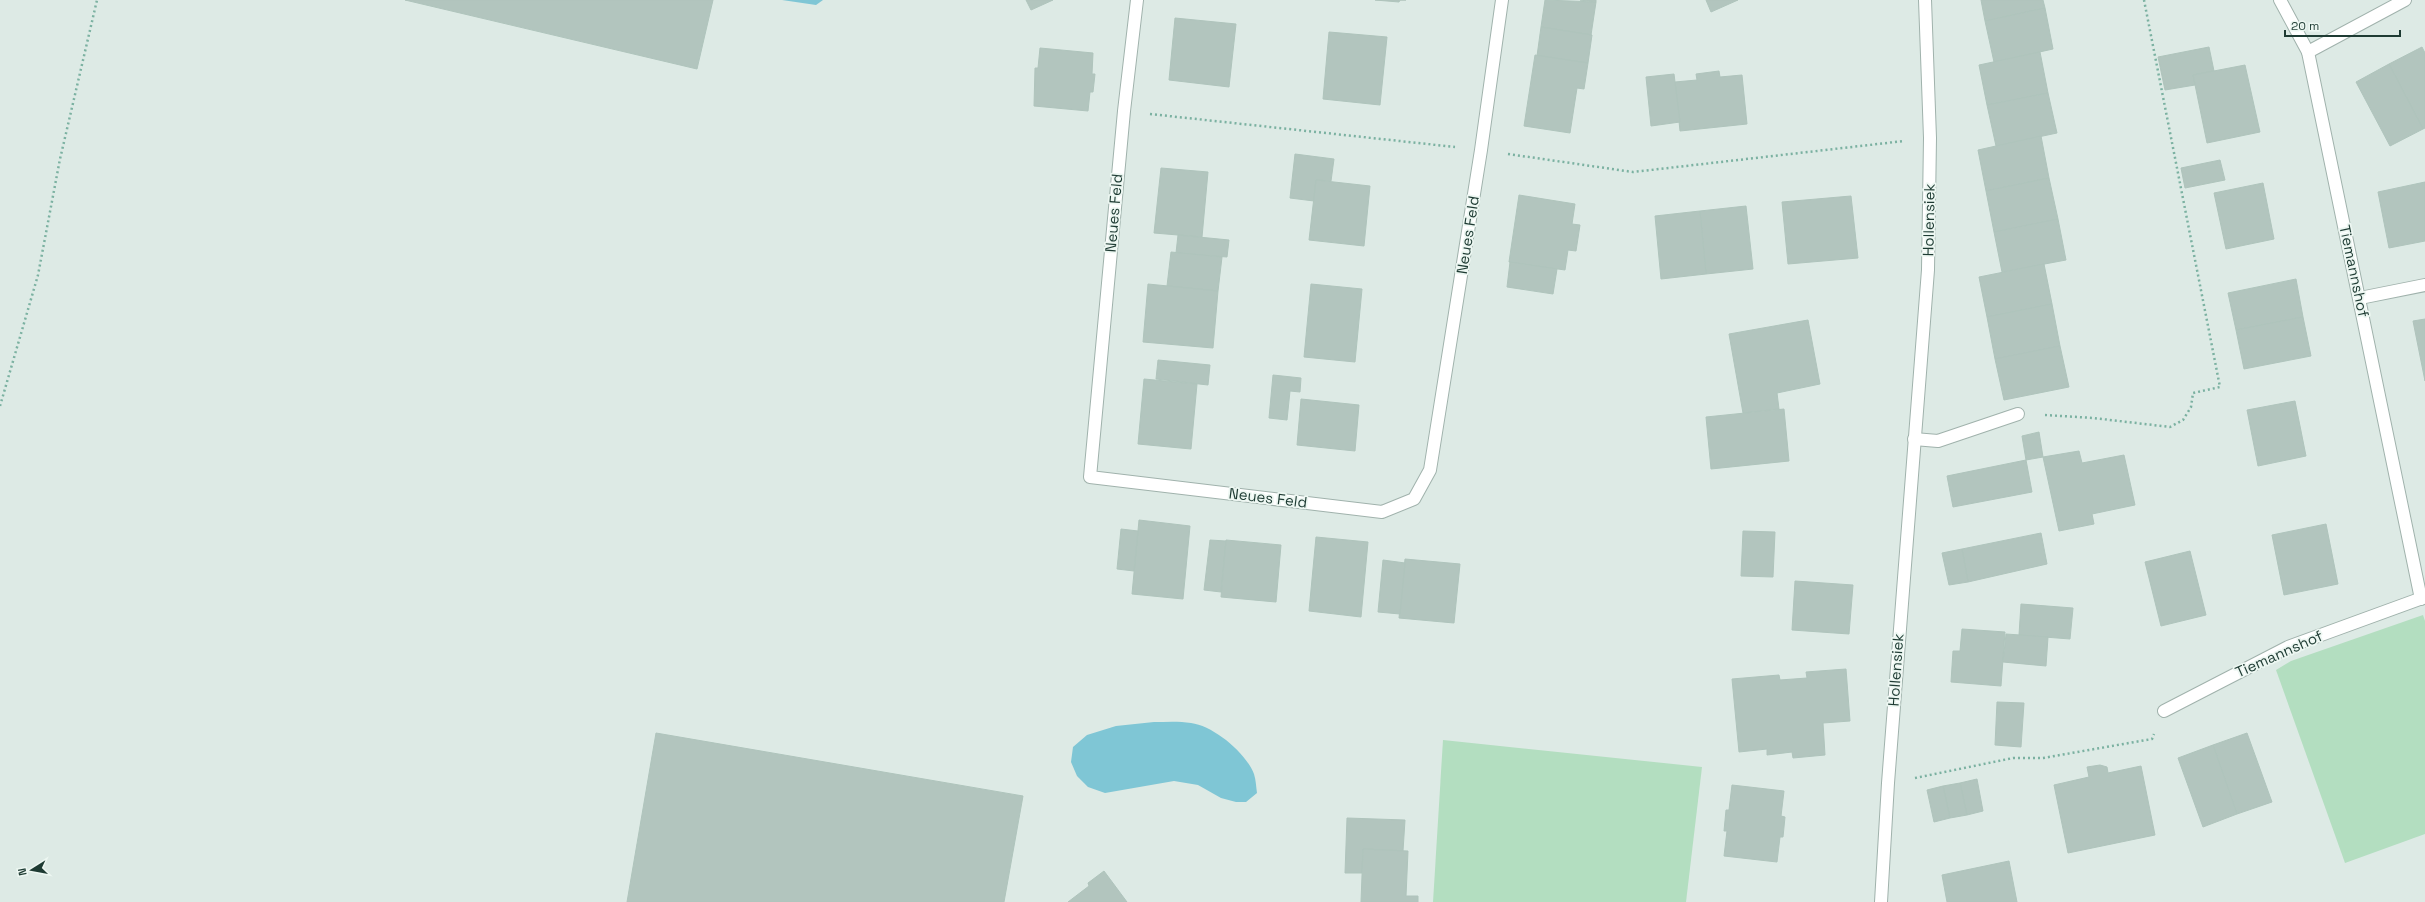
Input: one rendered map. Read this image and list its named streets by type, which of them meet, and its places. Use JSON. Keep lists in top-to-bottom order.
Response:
{
  "streets": {
    "street": ["Neues Feld", "Hollensiek", "Tiemannshof"]
  },
  "scale_bar": "20 m",
  "north": "left"
}
